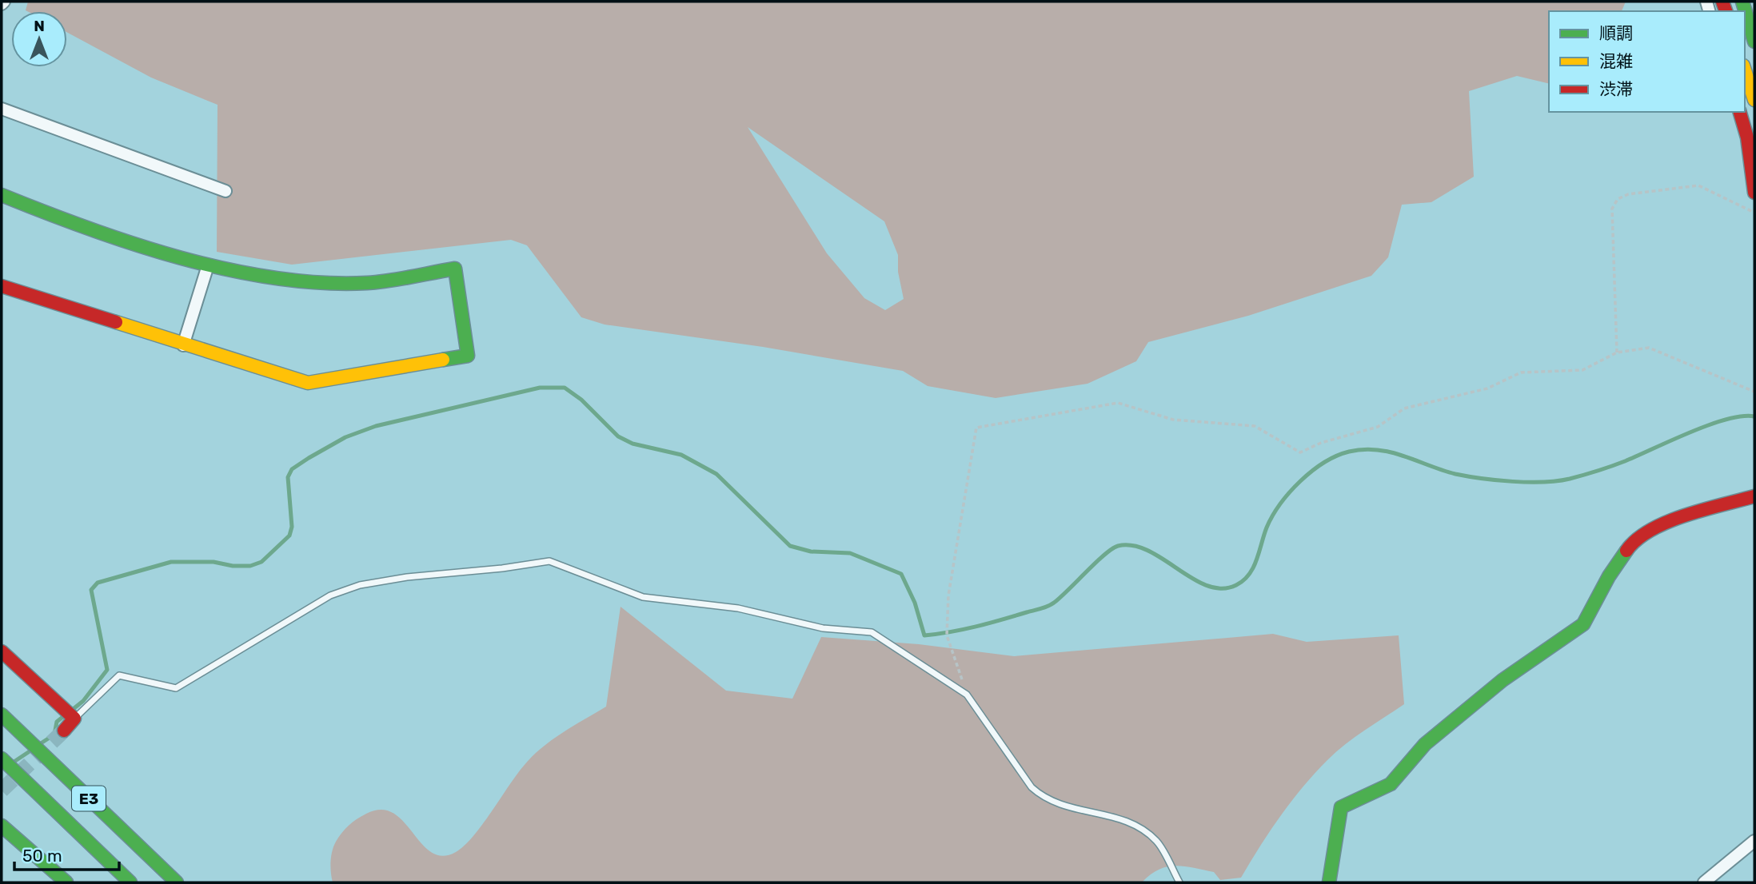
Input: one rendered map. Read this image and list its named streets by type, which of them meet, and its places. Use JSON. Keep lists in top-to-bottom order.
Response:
{
  "streets": {
    "main road": ["E3"]
  },
  "legend": ["順調", "混雑", "渋滞"],
  "scale_bar": "50 m",
  "north": "top"
}
